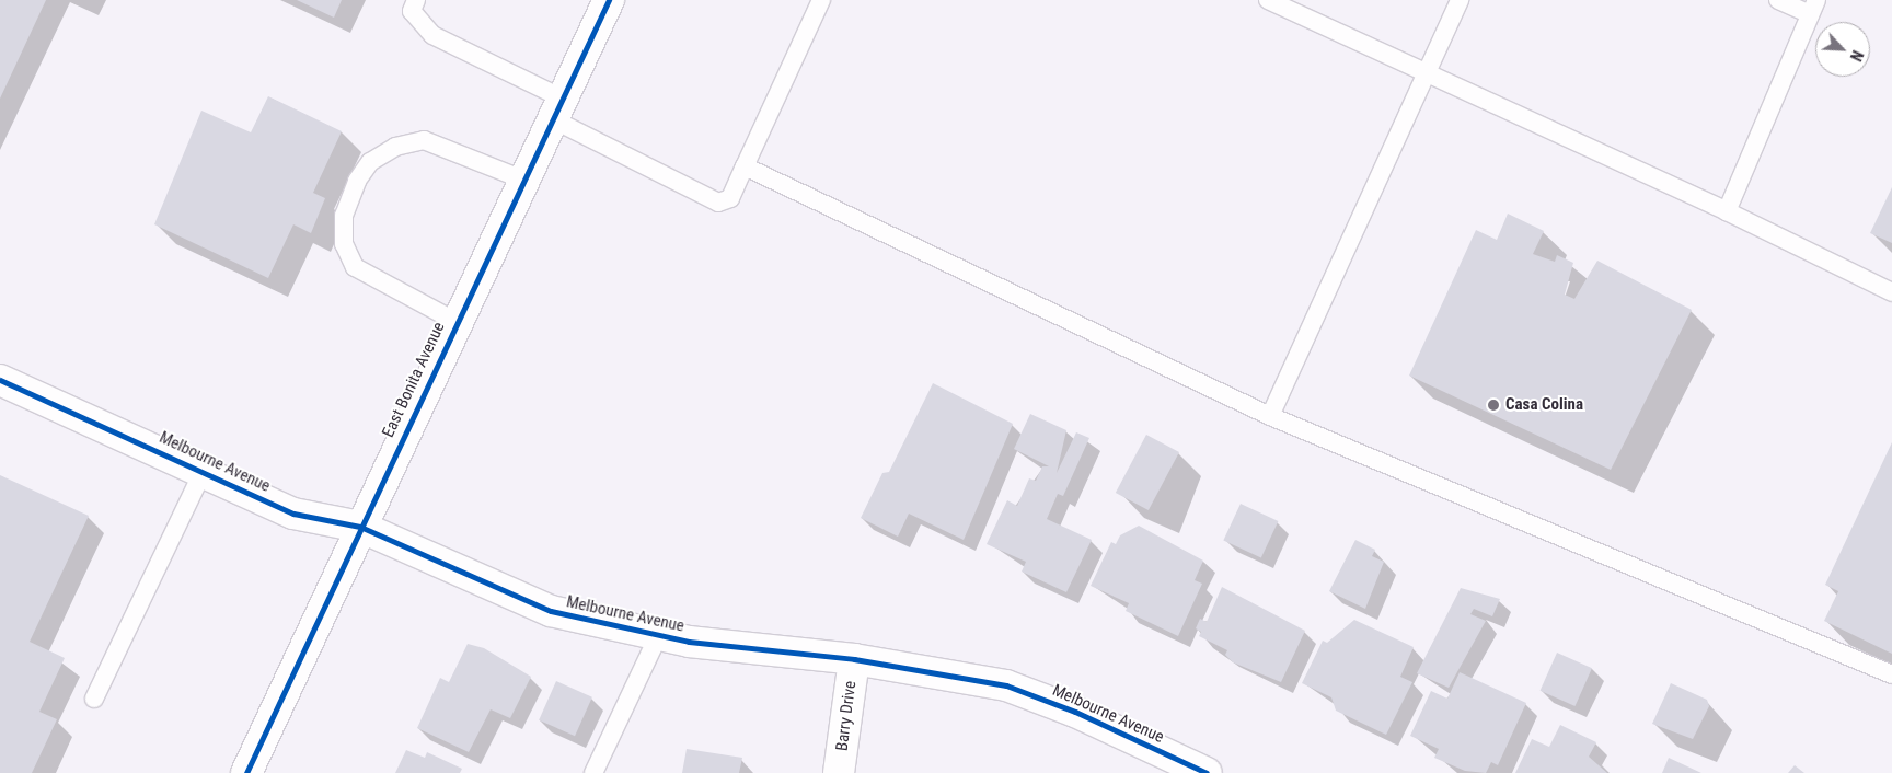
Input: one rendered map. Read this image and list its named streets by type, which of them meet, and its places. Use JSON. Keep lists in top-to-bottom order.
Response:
{
  "streets": {
    "street": ["East Bonita Avenue", "Melbourne Avenue", "Barry Drive"]
  },
  "crossings": [
    ["East Bonita Avenue", "Melbourne Avenue"],
    ["Melbourne Avenue", "Barry Drive"]
  ],
  "places": ["Casa Colina"],
  "north": "bottom right"
}
